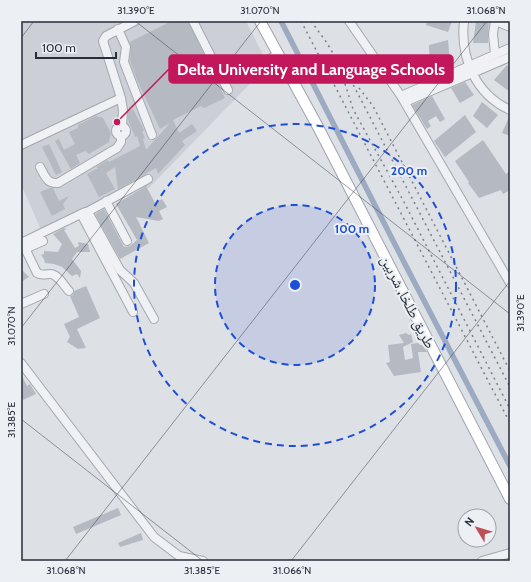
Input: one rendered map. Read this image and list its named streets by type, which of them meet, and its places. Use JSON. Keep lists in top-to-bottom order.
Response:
{
  "streets": {
    "main road": ["طريق طلخا, شربين"]
  },
  "places": ["Delta University and Language Schools"],
  "scale_bar": "100 m",
  "north": "top left",
  "coordinates": [
    "31.390°E",
    "31.070°N",
    "31.068°N",
    "31.385°E",
    "31.066°N"
  ],
  "rings": ["200 m", "100 m"]
}
